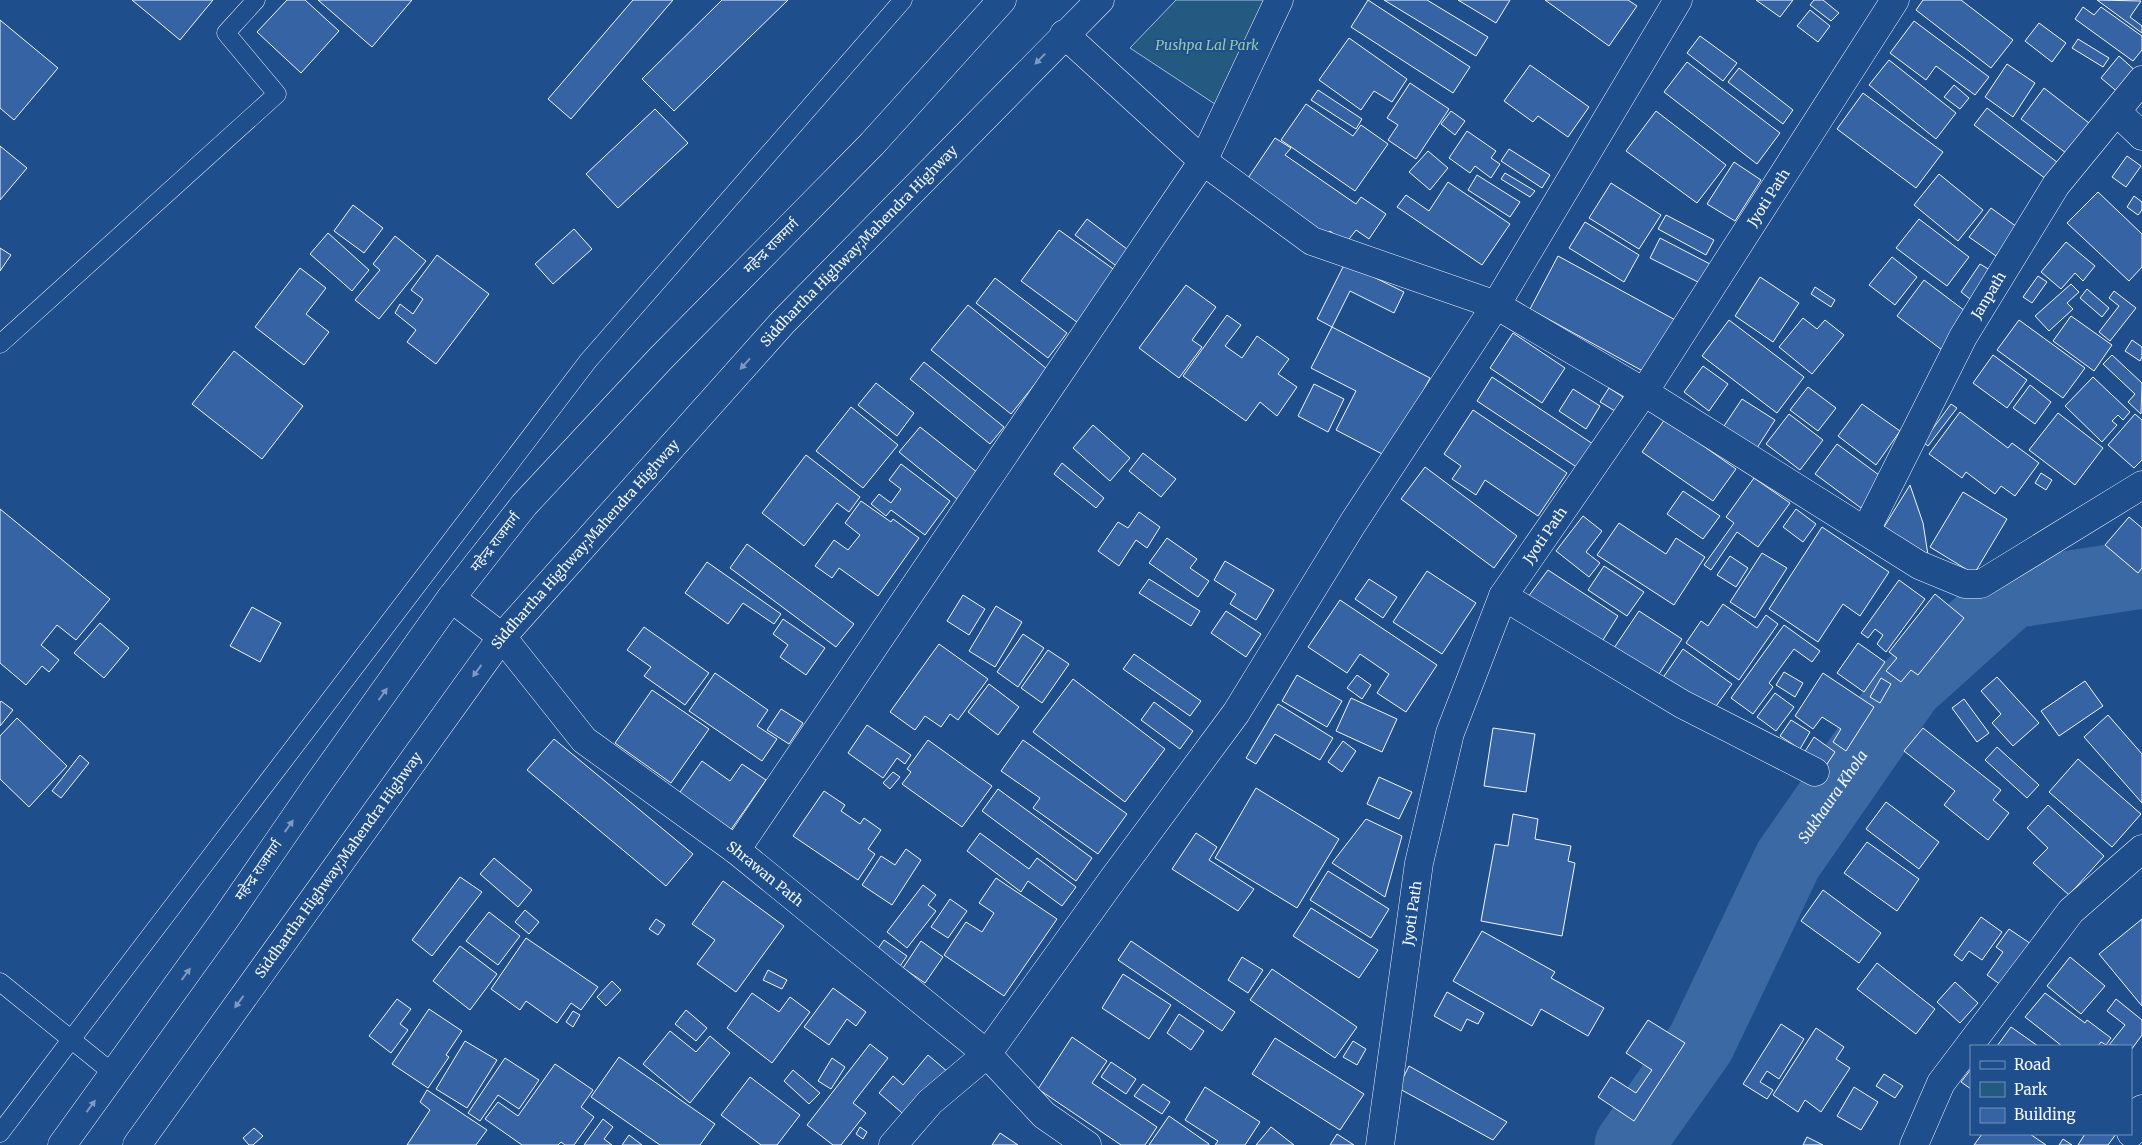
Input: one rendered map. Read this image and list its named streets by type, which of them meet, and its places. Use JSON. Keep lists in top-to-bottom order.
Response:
{
  "streets": {
    "main road": [
      "Jyoti Path",
      "महेन्द्र राजमार्ग",
      "Siddhartha Highway;Mahendra Highway",
      "Janpath",
      "Shrawan Path"
    ]
  },
  "crossings": [
    ["महेन्द्र राजमार्ग", "Shrawan Path"],
    ["Siddhartha Highway;Mahendra Highway", "Shrawan Path"]
  ],
  "one_way": ["महेन्द्र राजमार्ग", "Siddhartha Highway;Mahendra Highway"],
  "water": ["Sukhaura Khola"],
  "parks": ["Pushpa Lal Park"],
  "legend": ["Road", "Park", "Building"]
}
